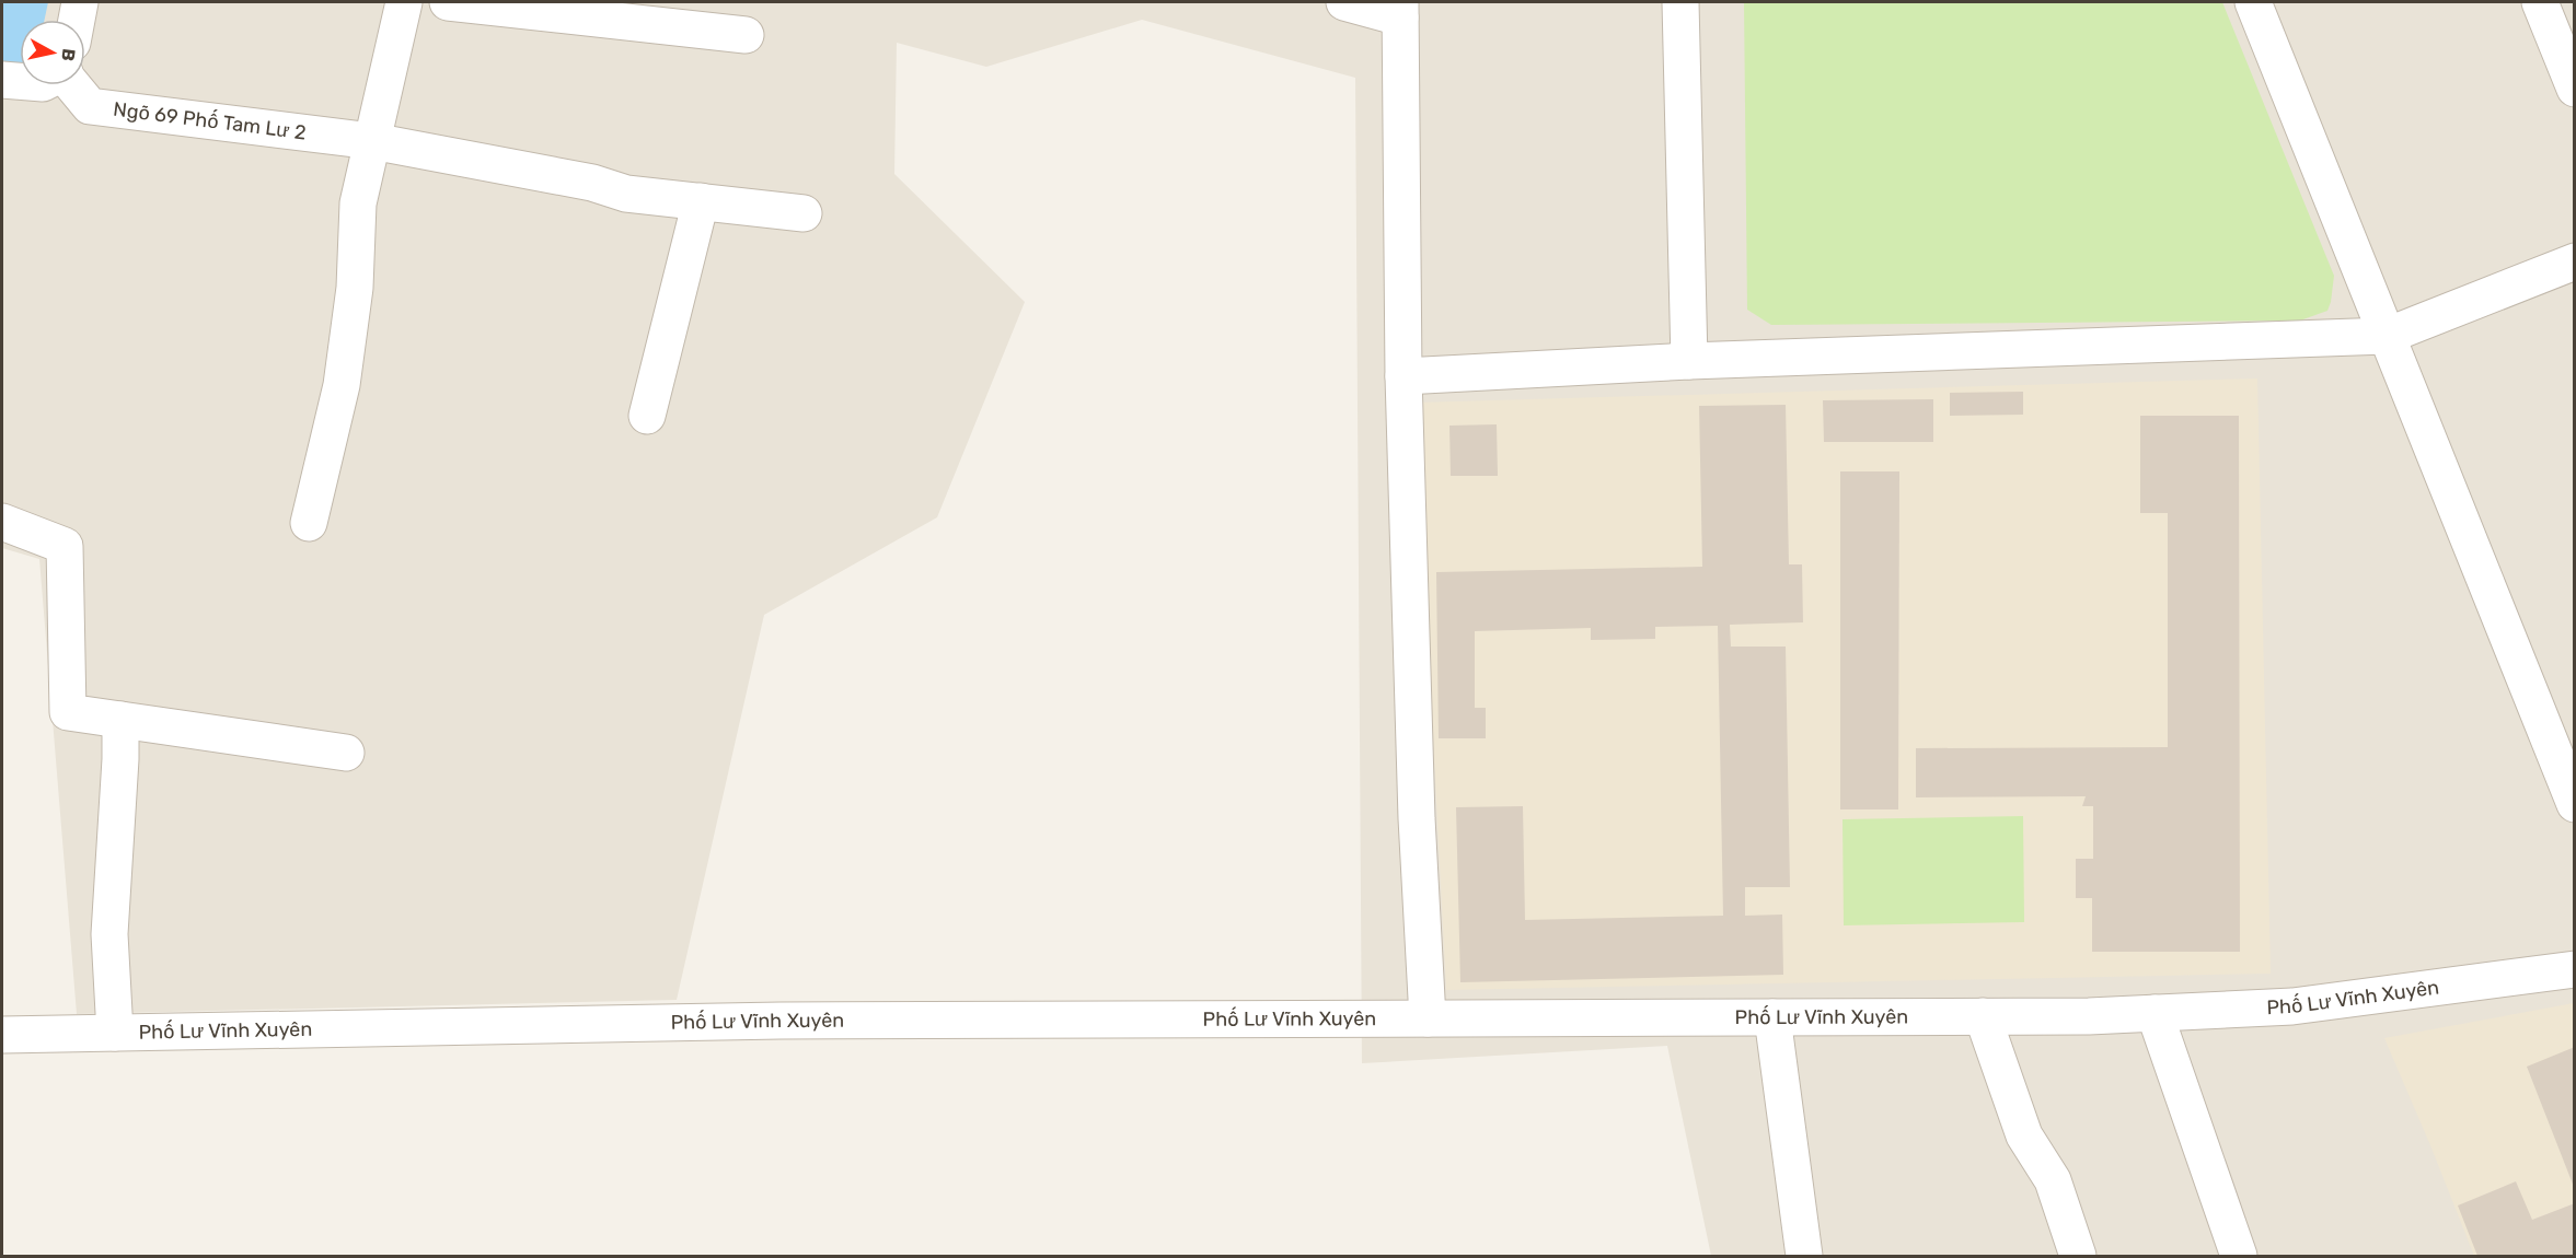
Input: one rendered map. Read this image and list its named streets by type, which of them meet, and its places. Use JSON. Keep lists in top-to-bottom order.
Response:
{
  "streets": {
    "street": ["Ngõ 69 Phố Tam Lư 2", "Phố Lư Vĩnh Xuyên"]
  },
  "north": "right"
}
